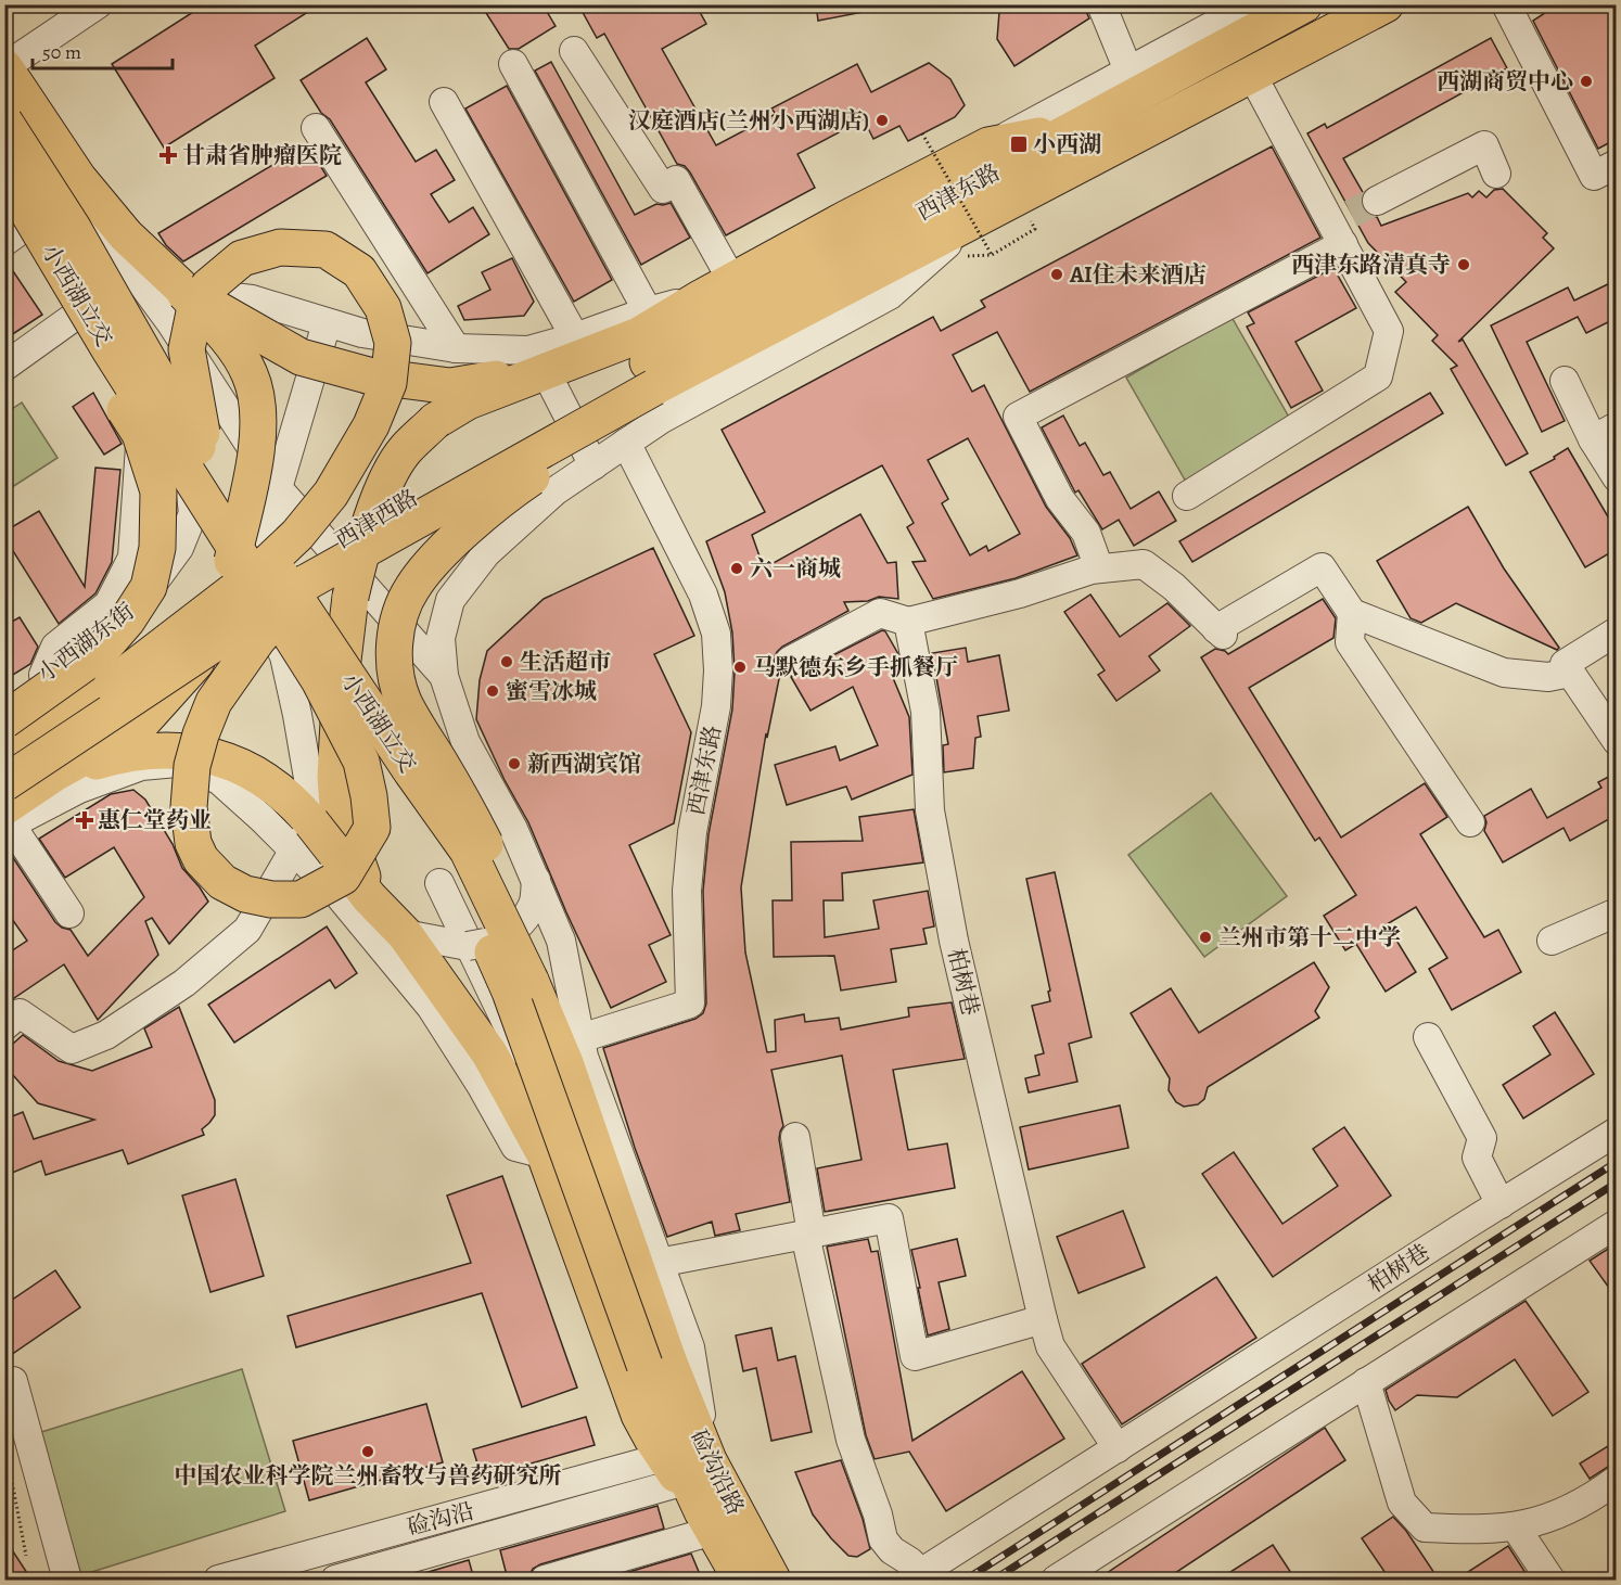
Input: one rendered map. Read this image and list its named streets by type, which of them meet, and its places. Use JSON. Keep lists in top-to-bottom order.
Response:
{
  "streets": {
    "main road": [
      "西津东路",
      "小西湖立交",
      "西津西路",
      "硷沟沿路"
    ],
    "street": ["小西湖东街", "柏树巷", "硷沟沿"]
  },
  "crossings": [
    ["西津东路", "西津西路"],
    ["小西湖立交", "小西湖东街"],
    ["硷沟沿路", "硷沟沿"]
  ],
  "places": {
    "other": [
      "西湖商贸中心",
      "汉庭酒店(兰州小西湖店)",
      "西津东路清真寺",
      "AI住未来酒店",
      "六一商城",
      "生活超市",
      "马默德东乡手抓餐厅",
      "蜜雪冰城",
      "新西湖宾馆",
      "兰州市第十二中学",
      "中国农业科学院兰州畜牧与兽药研究所"
    ],
    "transit": ["小西湖"],
    "health": ["甘肃省肿瘤医院", "惠仁堂药业"]
  },
  "scale_bar": "50 m"
}
